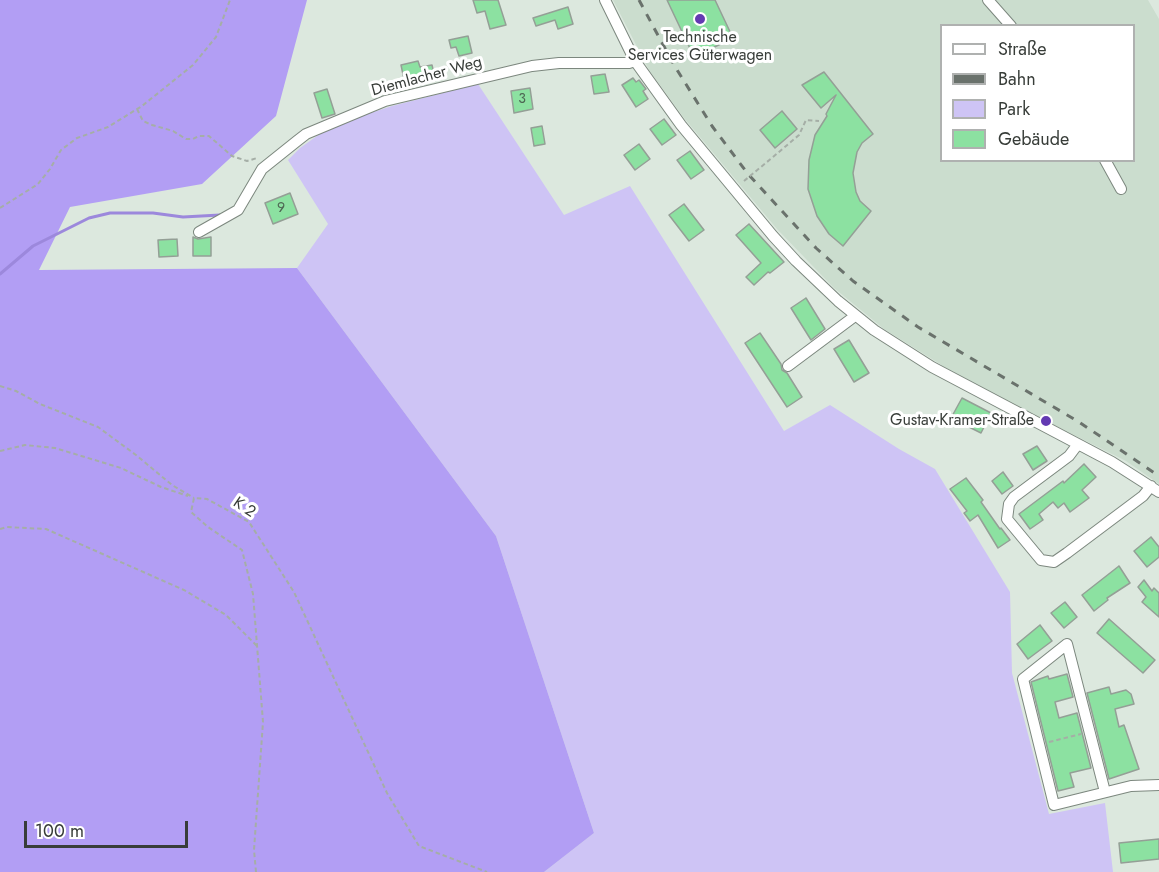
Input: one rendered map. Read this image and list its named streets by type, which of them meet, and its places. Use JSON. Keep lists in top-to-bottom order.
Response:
{
  "streets": {
    "street": ["Diemlacher Weg"],
    "path": ["K 2"]
  },
  "places": ["Technische Services Güterwagen", "Gustav-Kramer-Straße"],
  "house_numbers": ["3", "9"],
  "legend": [
    "Straße",
    "Bahn",
    "Park",
    "Gebäude"
  ],
  "scale_bar": "100 m"
}
